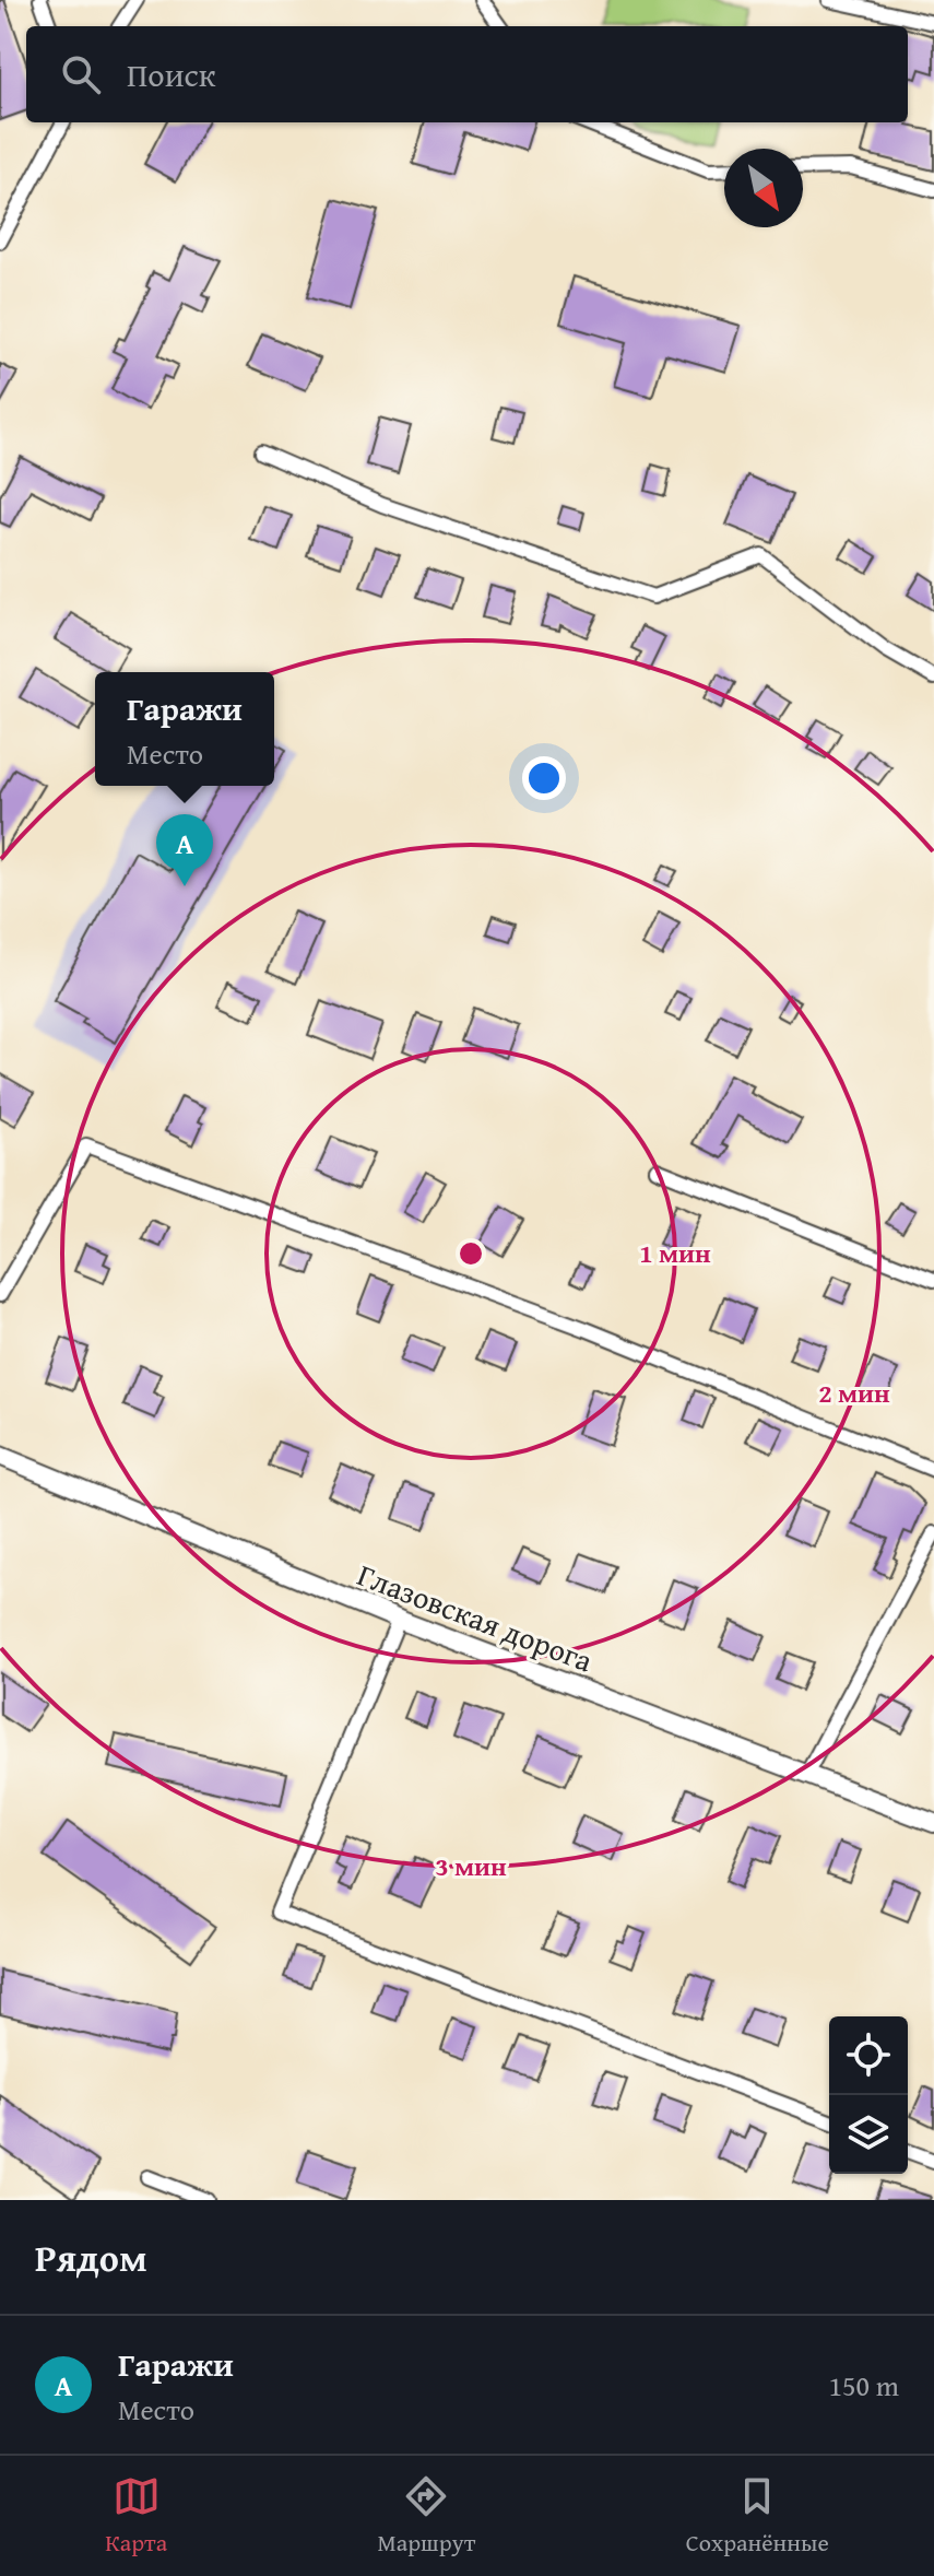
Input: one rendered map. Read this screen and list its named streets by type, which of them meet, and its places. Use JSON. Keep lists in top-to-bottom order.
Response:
{
  "streets": {
    "street": ["Глазовская дорога"]
  },
  "north": "bottom right",
  "page": {
    "search": "Поиск",
    "popup": ["Гаражи", "Место"],
    "pins": "A",
    "heading": "Рядом",
    "list": [
      {
        "mark": "A",
        "name": "Гаражи",
        "note": "Место",
        "value": "150 m"
      }
    ],
    "nav": ["Карта", "Маршрут", "Сохранённые"]
  },
  "rings": ["1 мин", "2 мин", "3 мин"]
}
